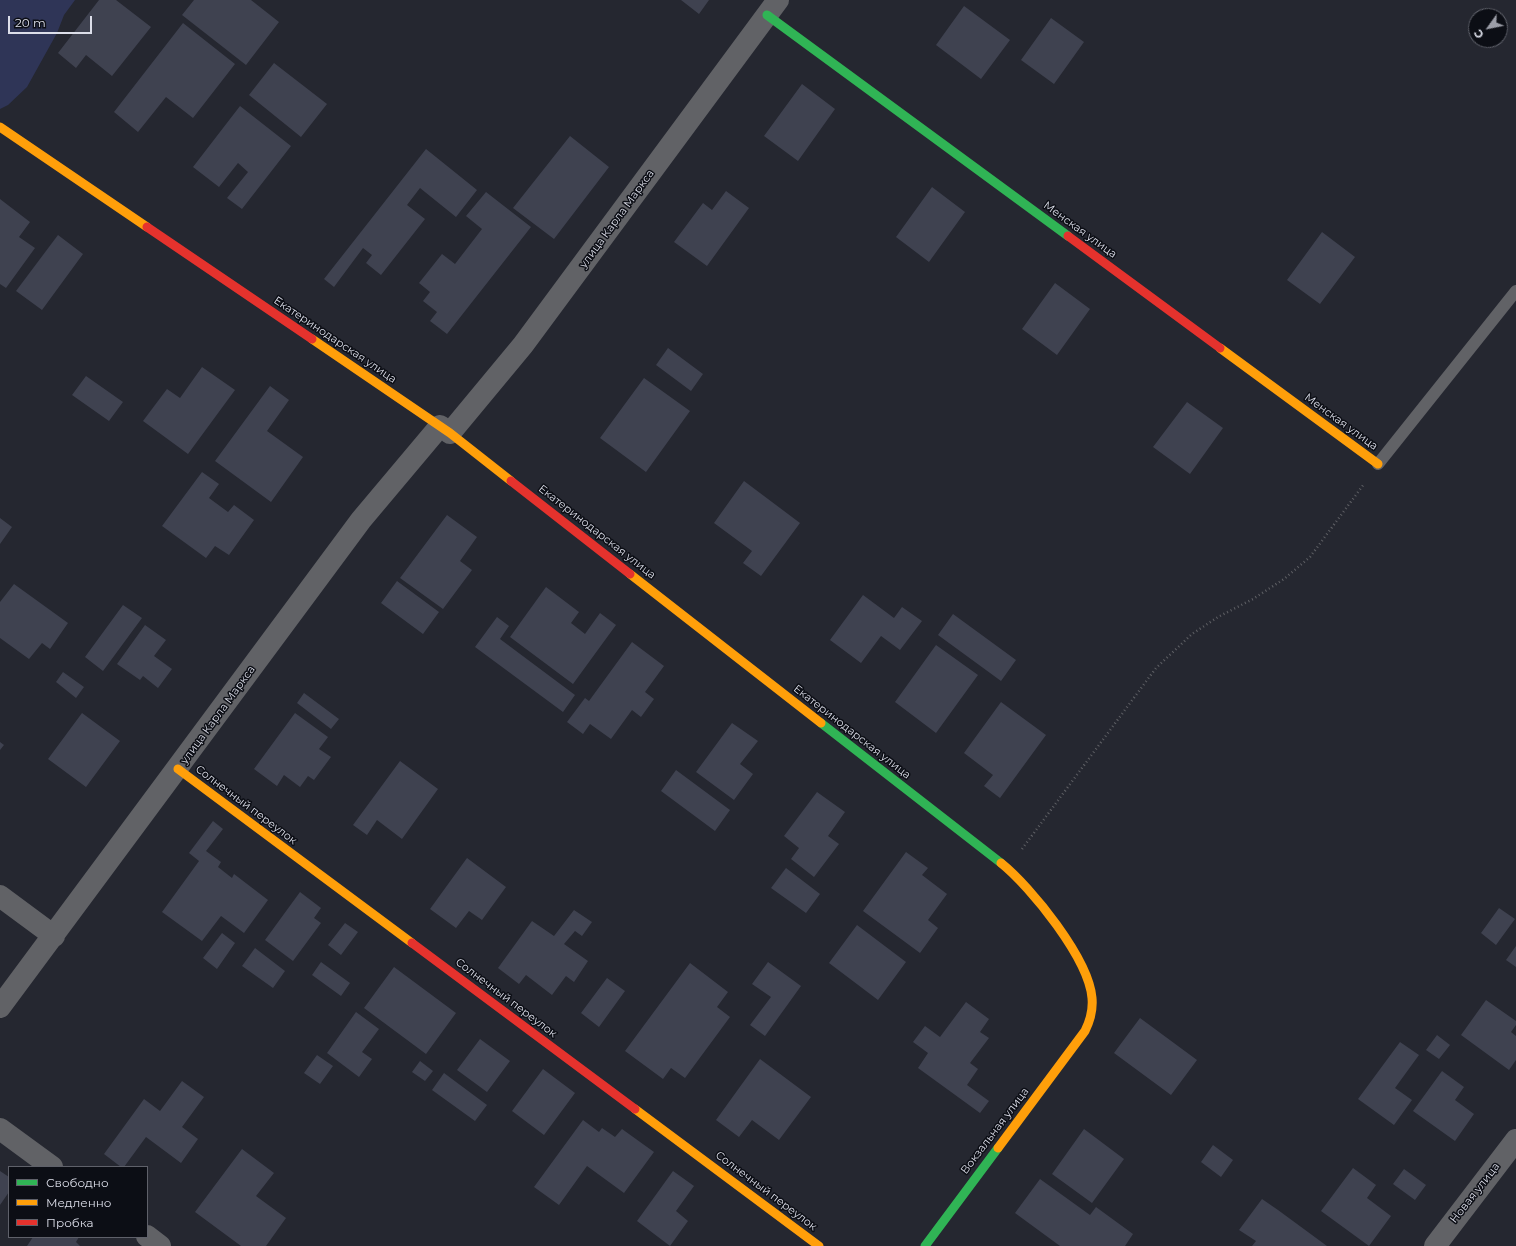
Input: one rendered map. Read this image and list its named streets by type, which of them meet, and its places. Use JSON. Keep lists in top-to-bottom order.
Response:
{
  "streets": {
    "street": [
      "улица Карла Маркса",
      "Менская улица",
      "Екатеринодарская улица",
      "Солнечный переулок",
      "Вокзальная улица",
      "Новая улица"
    ]
  },
  "crossings": [
    ["улица Карла Маркса", "Менская улица"],
    ["улица Карла Маркса", "Екатеринодарская улица"],
    ["улица Карла Маркса", "Солнечный переулок"],
    ["Екатеринодарская улица", "Вокзальная улица"]
  ],
  "legend": ["Свободно", "Медленно", "Пробка"],
  "scale_bar": "20 m",
  "north": "bottom left"
}
